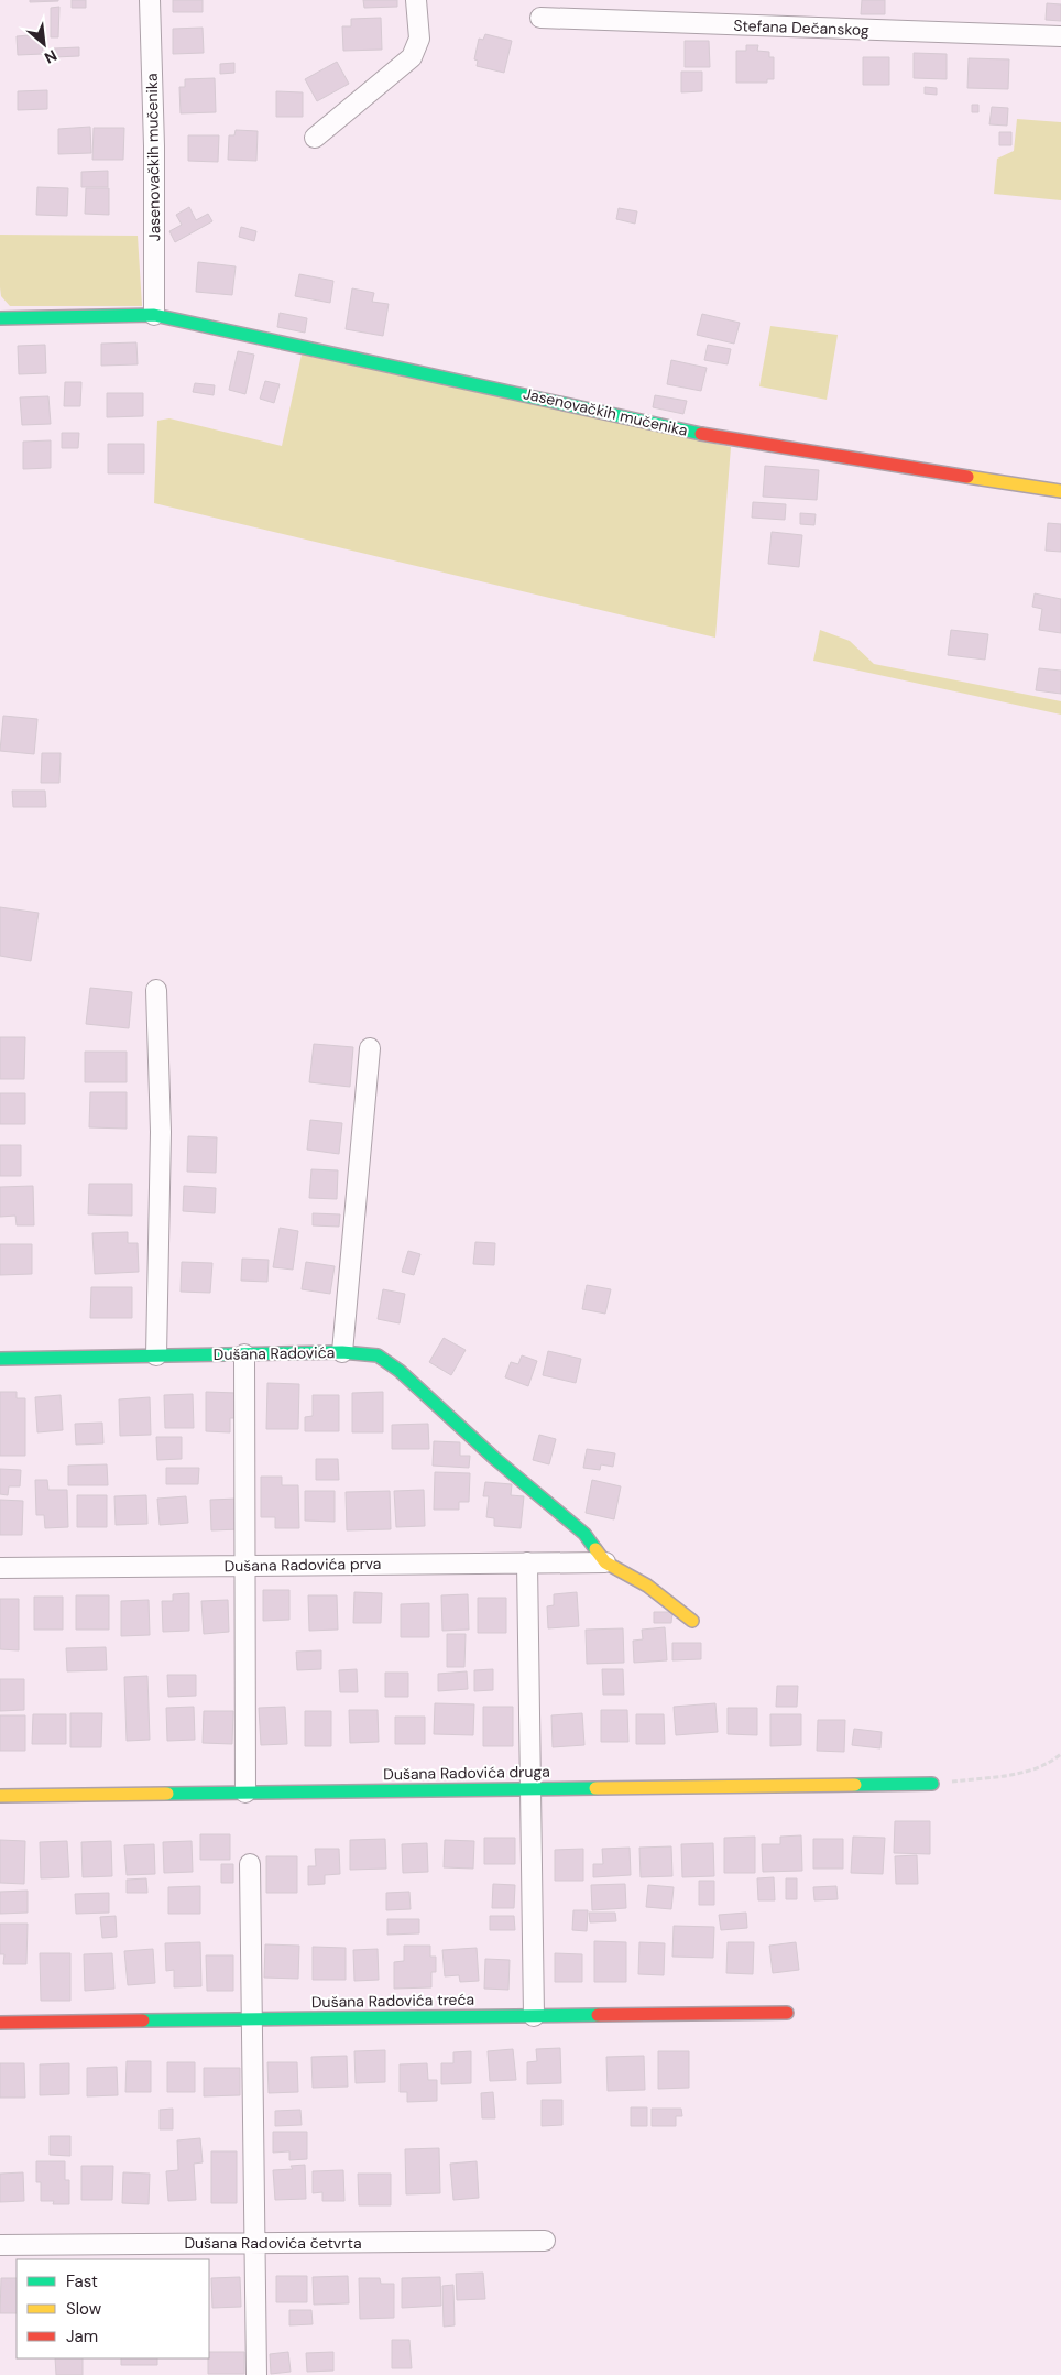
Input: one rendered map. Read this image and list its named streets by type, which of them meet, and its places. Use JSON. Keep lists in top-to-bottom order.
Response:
{
  "streets": {
    "street": [
      "Stefana Dečanskog",
      "Jasenovačkih mučenika",
      "Dušana Radovića",
      "Dušana Radovića prva",
      "Dušana Radovića druga",
      "Dušana Radovića treća",
      "Dušana Radovića četvrta"
    ]
  },
  "legend": ["Fast", "Slow", "Jam"],
  "north": "bottom right"
}
